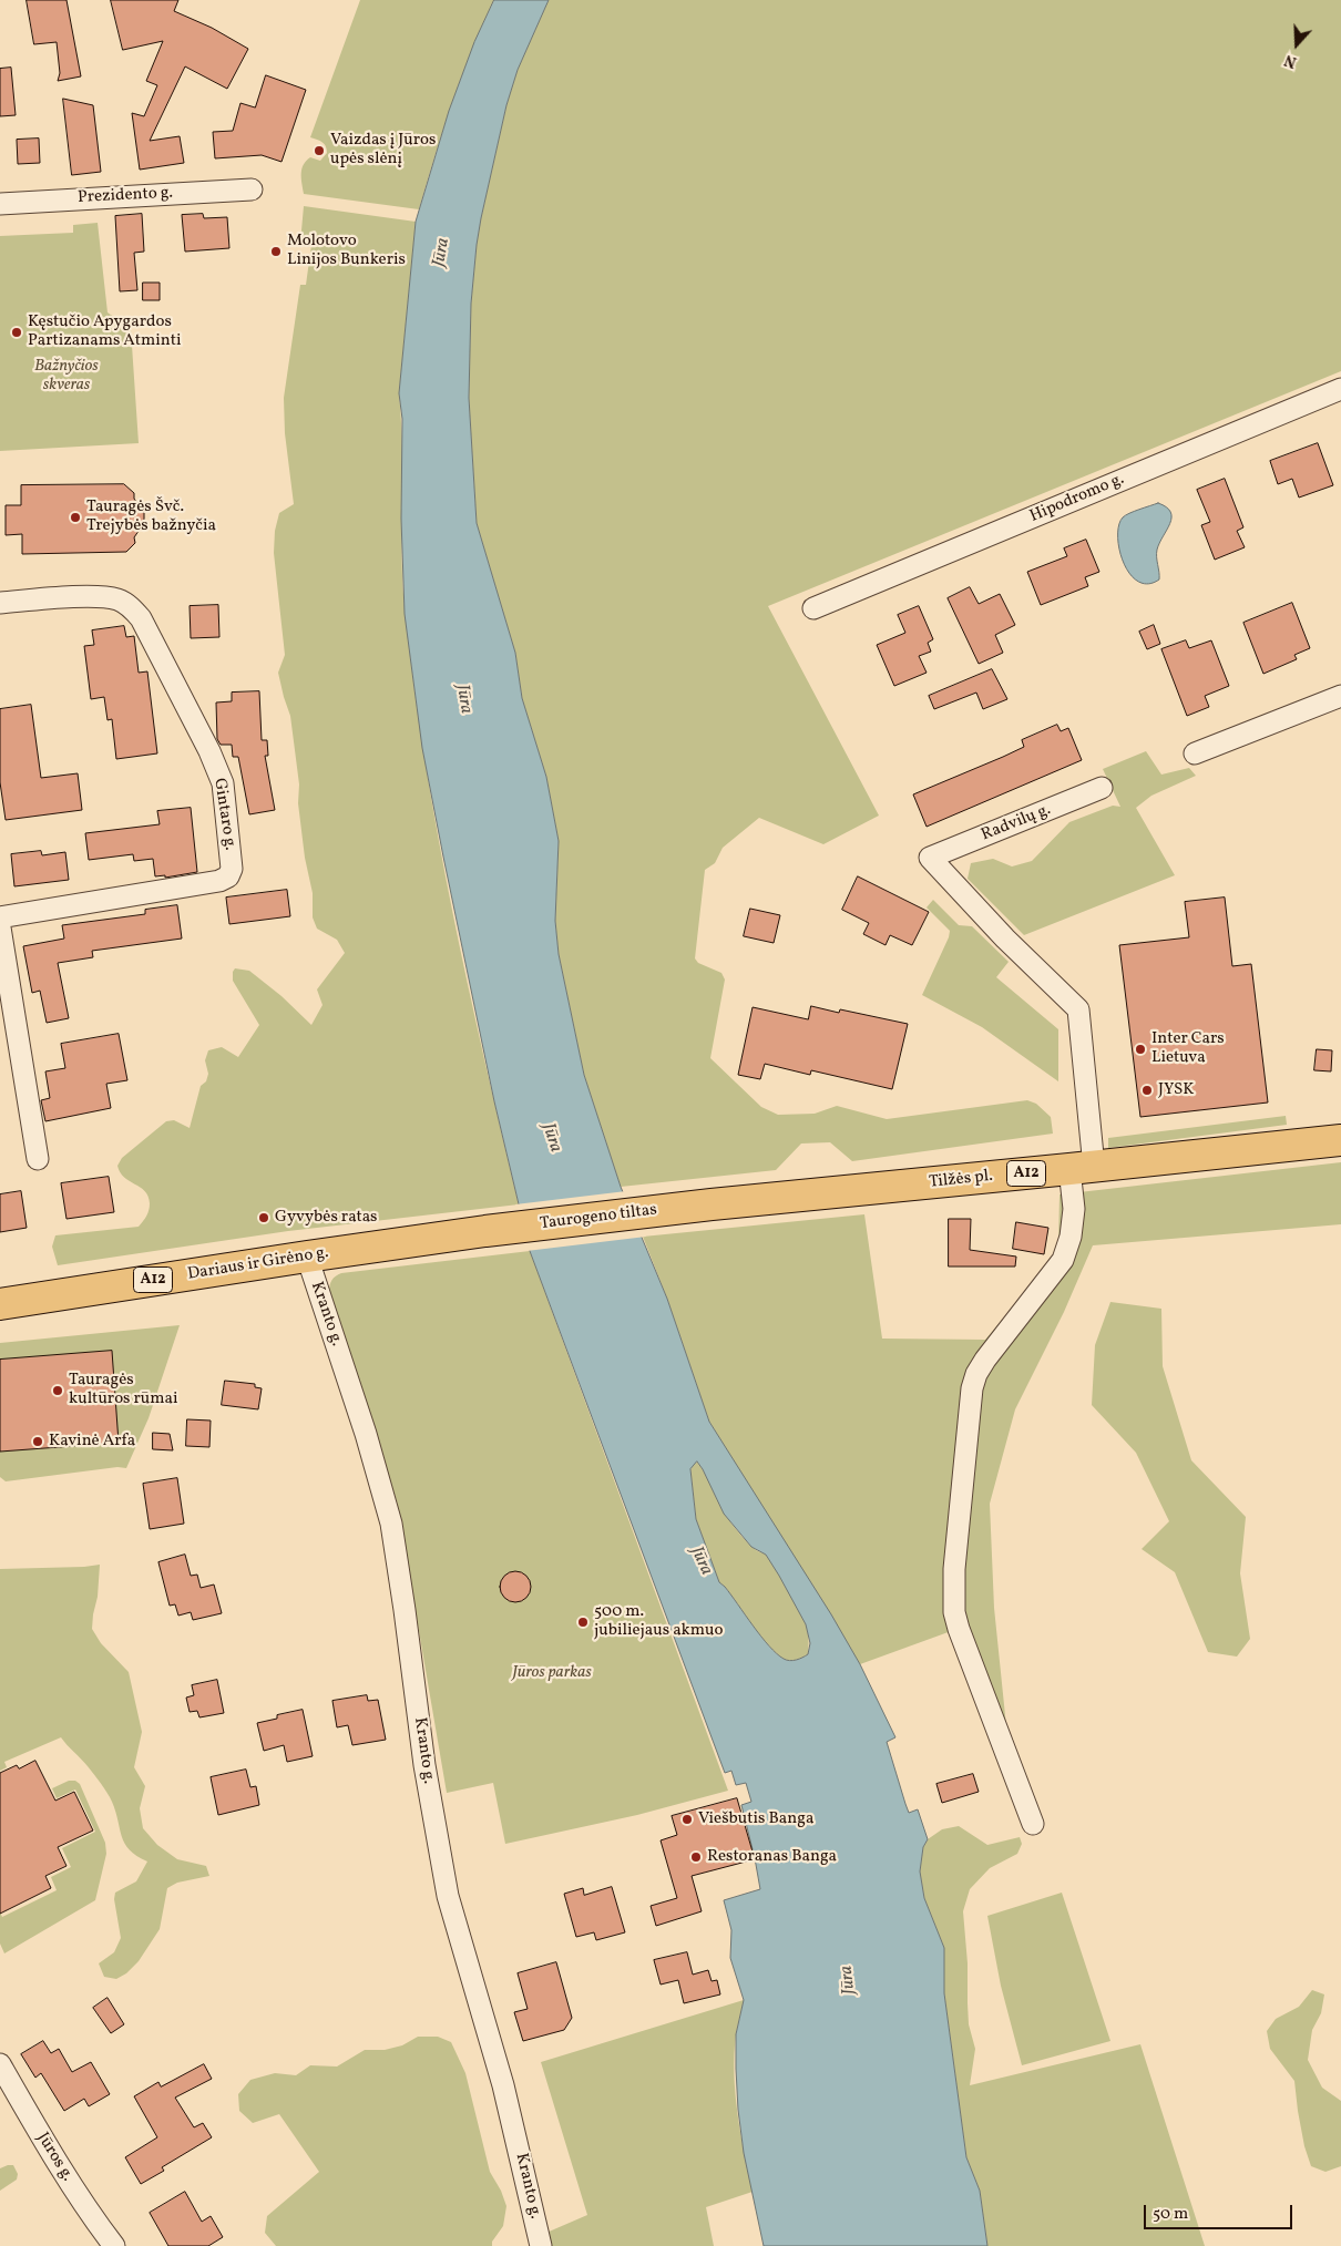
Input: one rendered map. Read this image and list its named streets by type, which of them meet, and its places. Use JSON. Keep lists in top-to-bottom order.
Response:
{
  "streets": {
    "highway": [
      "A12",
      "Tilžės pl.",
      "Taurogeno tiltas",
      "Dariaus ir Girėno g."
    ],
    "street": [
      "Prezidento g.",
      "Hipodromo g.",
      "Gintaro g.",
      "Radvilų g.",
      "Kranto g.",
      "Jūros g."
    ]
  },
  "crossings": [
    ["Radvilų g.", "Tilžės pl."],
    ["Tilžės pl.", "Taurogeno tiltas"],
    ["Taurogeno tiltas", "Dariaus ir Girėno g."],
    ["Dariaus ir Girėno g.", "Kranto g."]
  ],
  "water": ["Jūra"],
  "parks": ["Bažnyčios skveras", "Jūros parkas"],
  "places": [
    "Vaizdas į Jūros upės slėnį",
    "Molotovo Linijos Bunkeris",
    "Kęstučio Apygardos Partizanams Atminti",
    "Tauragės Švč. Trejybės bažnyčia",
    "Inter Cars Lietuva",
    "JYSK",
    "Gyvybės ratas",
    "Tauragės kultūros rūmai",
    "Kavinė Arfa",
    "500 m. jubiliejaus akmuo",
    "Viešbutis Banga",
    "Restoranas Banga"
  ],
  "scale_bar": "50 m",
  "north": "bottom"
}
